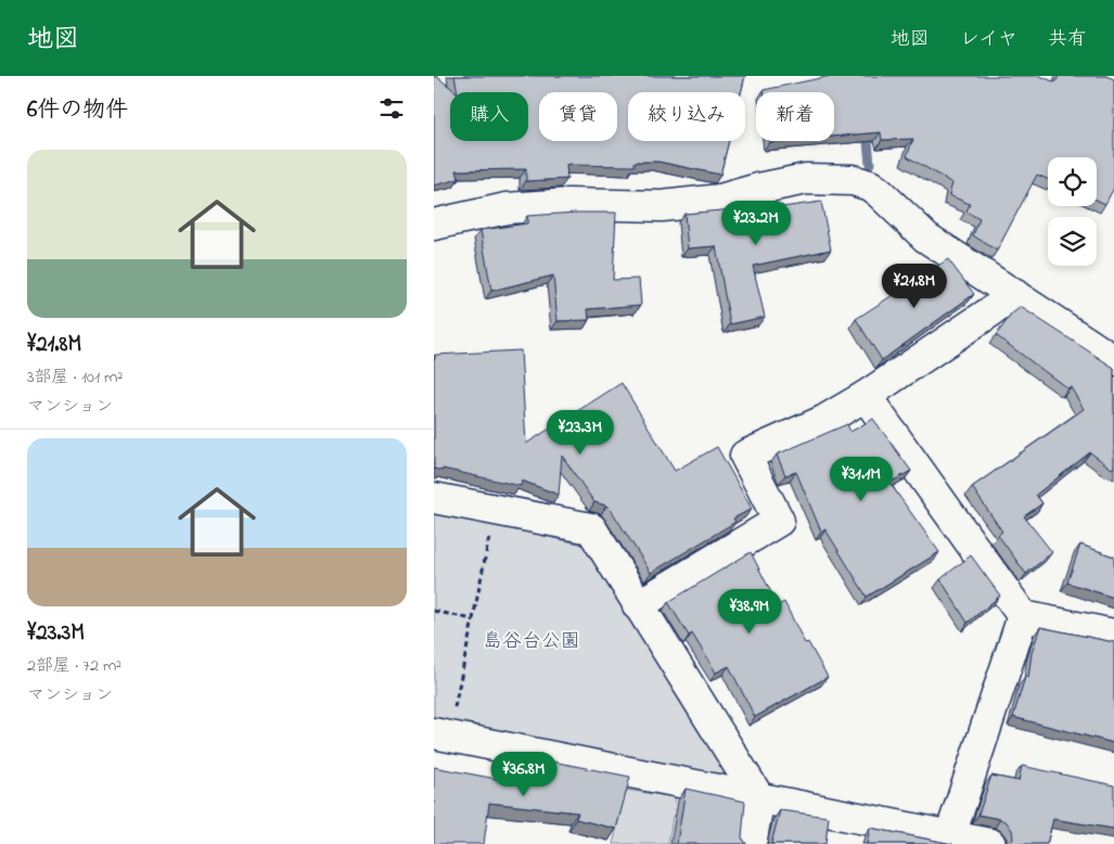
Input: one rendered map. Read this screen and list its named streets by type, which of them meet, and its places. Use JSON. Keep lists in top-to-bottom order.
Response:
{
  "parks": ["島谷台公園"],
  "page": {
    "header": "地図",
    "nav": ["地図", "レイヤ", "共有"],
    "heading": "6件の物件",
    "chip": [
      "購入",
      "賃貸",
      "絞り込み",
      "新着"
    ],
    "list": [
      {
        "name": "¥21.8M",
        "note": "3部屋 · 101 m² · マンション"
      },
      {
        "name": "¥23.3M",
        "note": "2部屋 · 72 m² · マンション"
      }
    ],
    "price": [
      "¥23.2M",
      "¥21.8M",
      "¥23.3M",
      "¥31.1M",
      "¥38.9M",
      "¥36.8M"
    ]
  }
}
